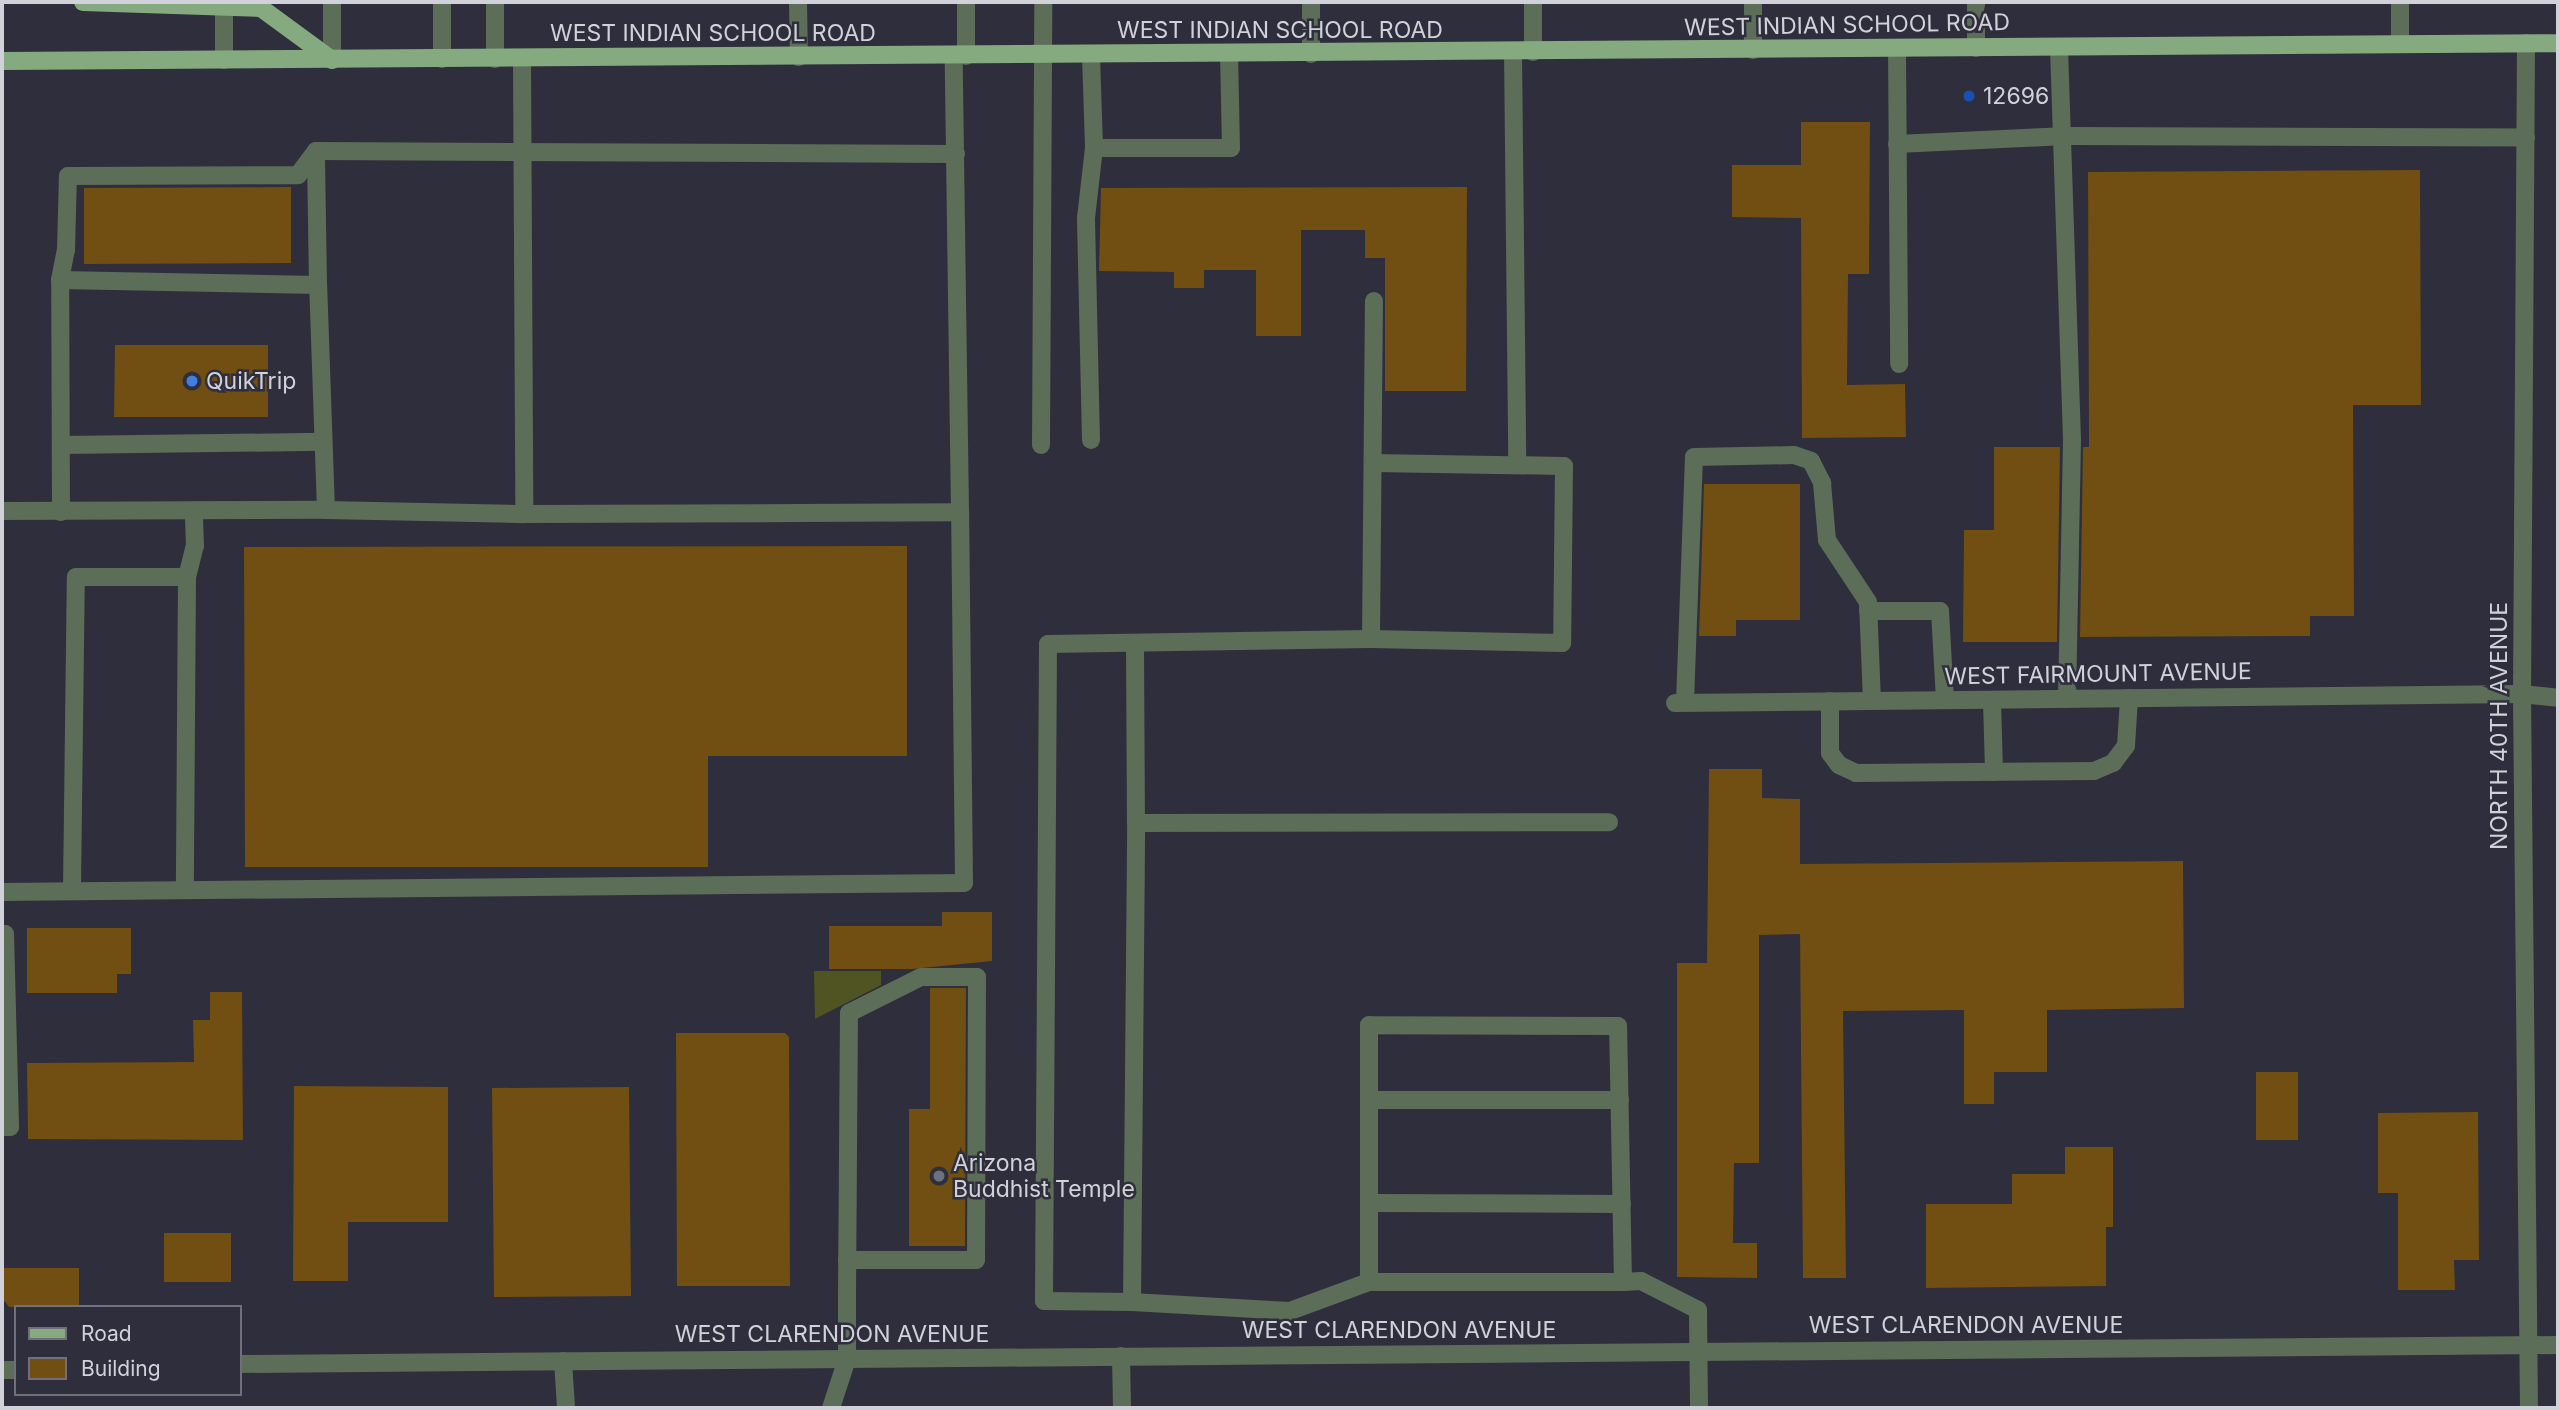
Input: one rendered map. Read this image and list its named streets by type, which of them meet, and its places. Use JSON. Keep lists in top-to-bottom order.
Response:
{
  "streets": {
    "main road": ["WEST INDIAN SCHOOL ROAD"],
    "street": ["WEST FAIRMOUNT AVENUE", "NORTH 40TH AVENUE", "WEST CLARENDON AVENUE"]
  },
  "crossings": [
    ["WEST INDIAN SCHOOL ROAD", "NORTH 40TH AVENUE"],
    ["WEST FAIRMOUNT AVENUE", "NORTH 40TH AVENUE"],
    ["NORTH 40TH AVENUE", "WEST CLARENDON AVENUE"]
  ],
  "places": ["12696", "QuikTrip", "Arizona Buddhist Temple"],
  "legend": ["Road", "Building"]
}
